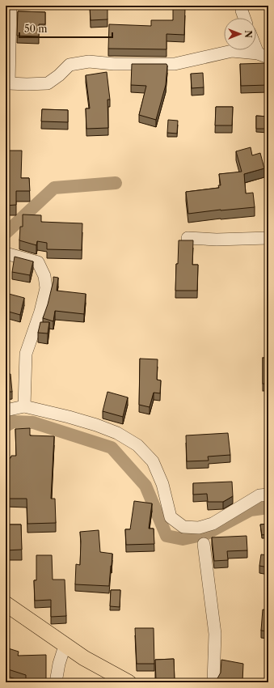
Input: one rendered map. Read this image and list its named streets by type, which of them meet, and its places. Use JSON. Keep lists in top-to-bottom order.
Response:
{
  "scale_bar": "50 m",
  "north": "right"
}
